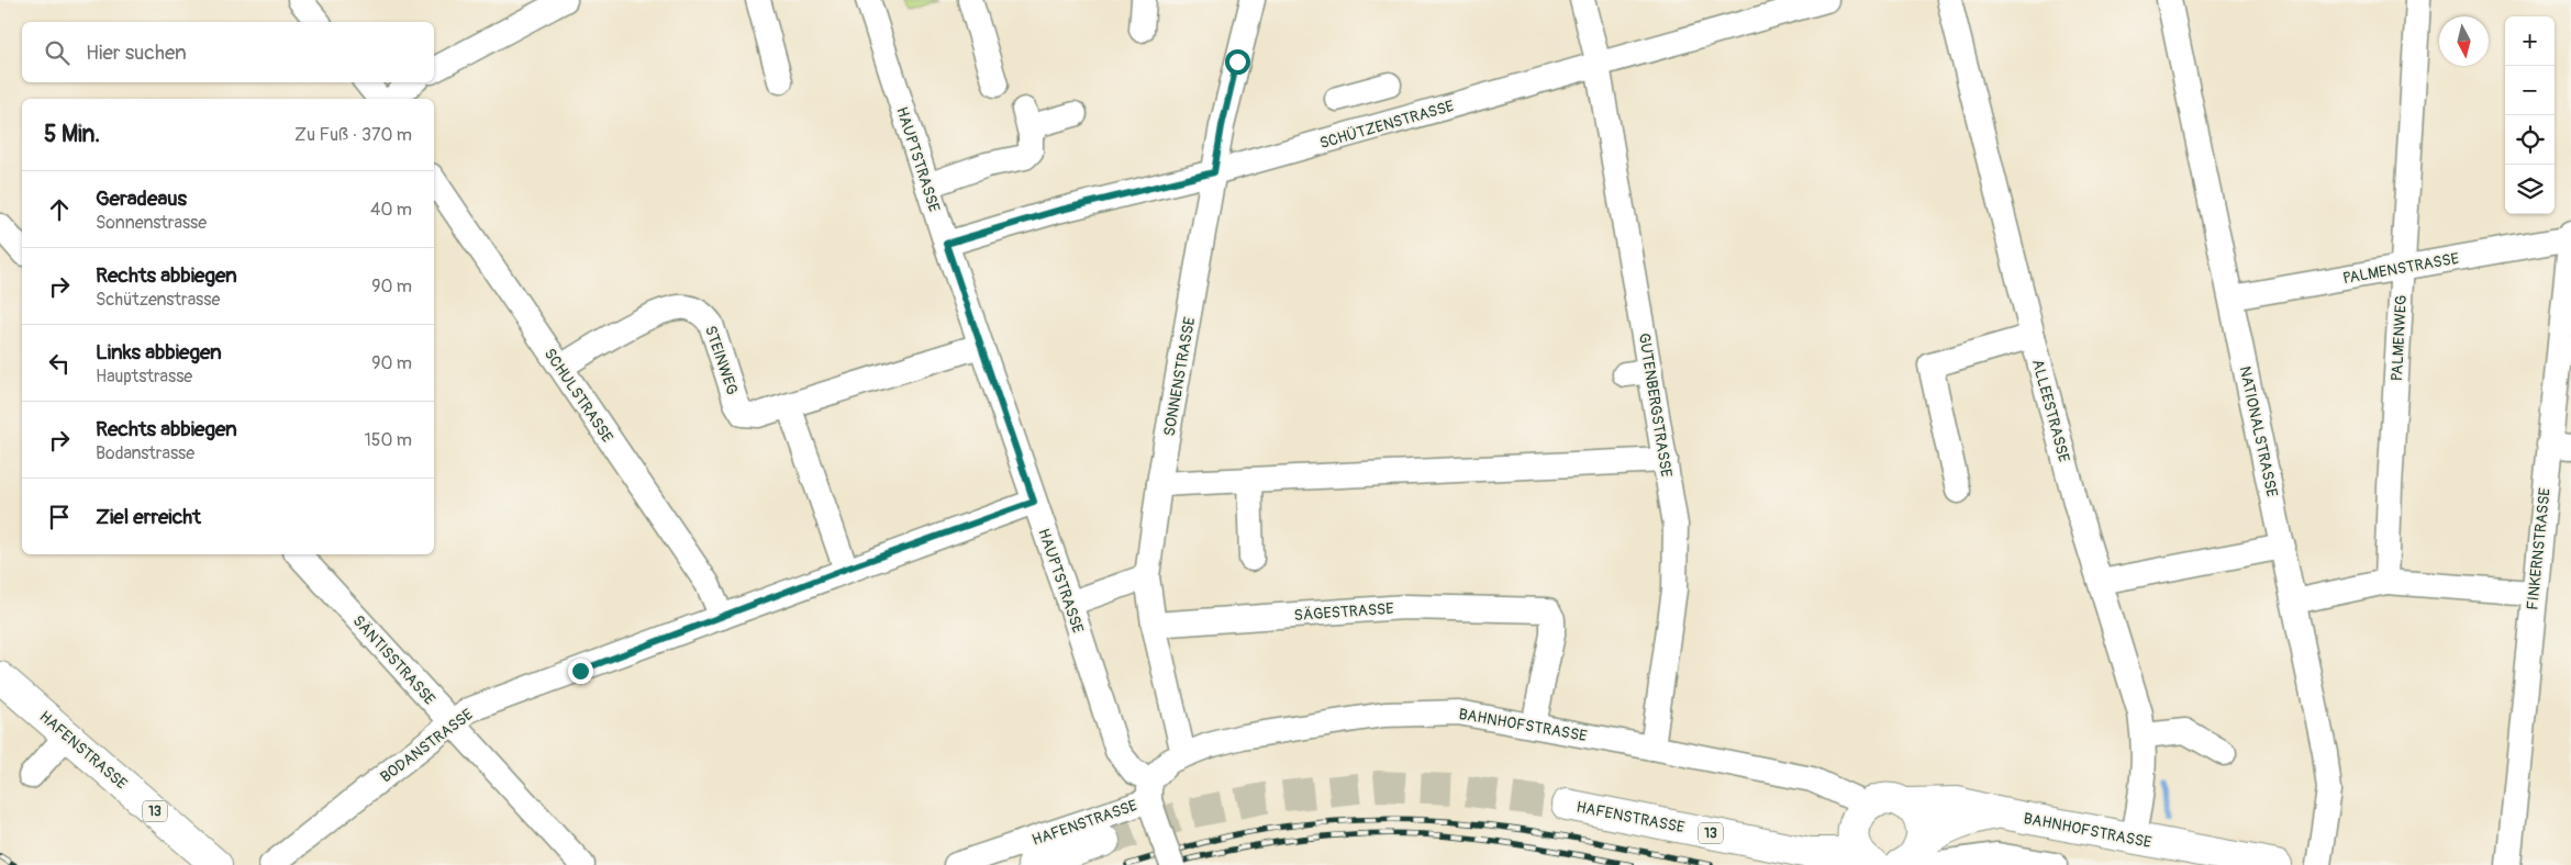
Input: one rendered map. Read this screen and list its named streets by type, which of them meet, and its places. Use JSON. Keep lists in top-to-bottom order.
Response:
{
  "streets": {
    "main road": ["BAHNHOFSTRASSE", "HAFENSTRASSE", "13"],
    "street": [
      "SCHÜTZENSTRASSE",
      "HAUPTSTRASSE",
      "PALMENSTRASSE",
      "PALMENWEG",
      "STEINWEG",
      "SONNENSTRASSE",
      "SCHULSTRASSE",
      "GUTENBERGSTRASSE",
      "ALLEESTRASSE",
      "NATIONALSTRASSE",
      "FINKERNSTRASSE",
      "SÄGESTRASSE",
      "SÄNTISSTRASSE",
      "BODANSTRASSE"
    ]
  },
  "crossings": [
    ["SCHÜTZENSTRASSE", "HAUPTSTRASSE"],
    ["SCHÜTZENSTRASSE", "SONNENSTRASSE"],
    ["SCHÜTZENSTRASSE", "GUTENBERGSTRASSE"],
    ["HAUPTSTRASSE", "STEINWEG"],
    ["HAUPTSTRASSE", "BAHNHOFSTRASSE"],
    ["HAUPTSTRASSE", "BODANSTRASSE"],
    ["HAUPTSTRASSE", "HAFENSTRASSE"],
    ["PALMENSTRASSE", "PALMENWEG"],
    ["PALMENSTRASSE", "NATIONALSTRASSE"],
    ["PALMENSTRASSE", "FINKERNSTRASSE"],
    ["STEINWEG", "SCHULSTRASSE"],
    ["SONNENSTRASSE", "SÄGESTRASSE"],
    ["SONNENSTRASSE", "BAHNHOFSTRASSE"],
    ["SCHULSTRASSE", "BODANSTRASSE"],
    ["GUTENBERGSTRASSE", "BAHNHOFSTRASSE"],
    ["ALLEESTRASSE", "BAHNHOFSTRASSE"],
    ["SÄGESTRASSE", "BAHNHOFSTRASSE"],
    ["SÄNTISSTRASSE", "BODANSTRASSE"],
    ["BAHNHOFSTRASSE", "HAFENSTRASSE"]
  ],
  "north": "bottom",
  "page": {
    "map_buttons": ["+", "−"],
    "search": "Hier suchen",
    "heading": ["5 Min.", "Zu Fuß · 370 m"],
    "list": [
      ["Geradeaus", "Sonnenstrasse", "40 m"],
      ["Rechts abbiegen", "Schützenstrasse", "90 m"],
      ["Links abbiegen", "Hauptstrasse", "90 m"],
      ["Rechts abbiegen", "Bodanstrasse", "150 m"],
      "Ziel erreicht"
    ]
  }
}
